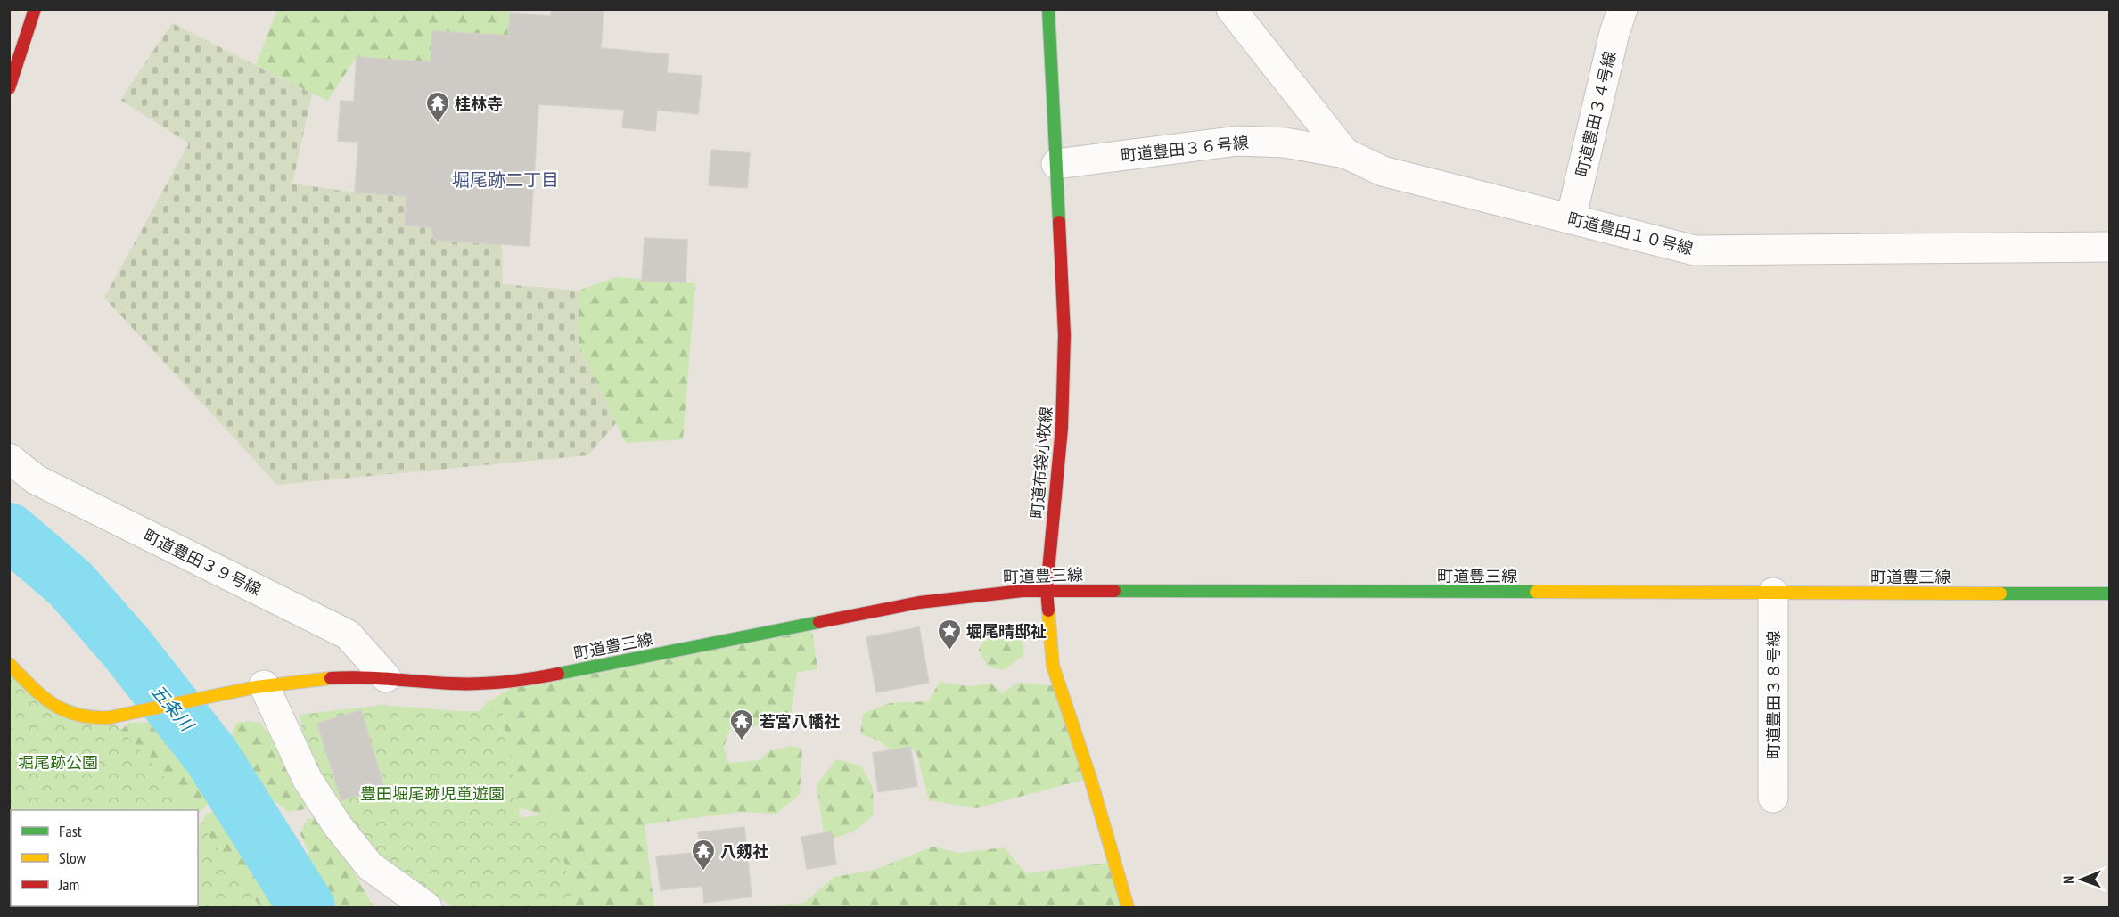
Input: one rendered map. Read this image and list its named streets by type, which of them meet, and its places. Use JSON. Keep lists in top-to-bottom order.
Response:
{
  "streets": {
    "street": [
      "町道豊田３４号線",
      "町道豊田３６号線",
      "町道豊田１０号線",
      "町道布袋小牧線",
      "町道豊田３９号線",
      "町道豊三線",
      "町道豊田３８号線"
    ]
  },
  "crossings": [
    ["町道豊田３４号線", "町道豊田１０号線"],
    ["町道豊田３６号線", "町道豊田１０号線"],
    ["町道豊田３６号線", "町道布袋小牧線"],
    ["町道布袋小牧線", "町道豊三線"],
    ["町道豊田３９号線", "町道豊三線"],
    ["町道豊三線", "町道豊田３８号線"]
  ],
  "districts": ["堀尾跡二丁目"],
  "water": ["五条川"],
  "parks": ["堀尾跡公園", "豊田堀尾跡児童遊園"],
  "places": {
    "temple": ["桂林寺", "若宮八幡社", "八剱社"],
    "place": ["堀尾晴邸祉"]
  },
  "legend": ["Fast", "Slow", "Jam"],
  "north": "left"
}
